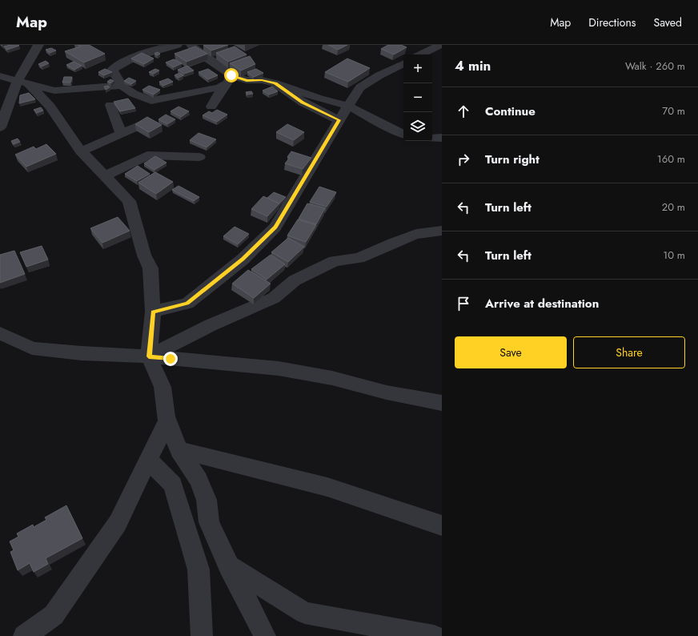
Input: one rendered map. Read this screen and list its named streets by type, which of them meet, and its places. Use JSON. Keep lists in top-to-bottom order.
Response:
{
  "page": {
    "header": "Map",
    "nav": ["Map", "Directions", "Saved"],
    "heading": ["4 min", "Walk · 260 m"],
    "map_buttons": ["+", "−"],
    "list": [
      ["Continue", "70 m"],
      ["Turn right", "160 m"],
      ["Turn left", "20 m"],
      ["Turn left", "10 m"],
      "Arrive at destination"
    ],
    "buttons": ["Save", "Share"]
  }
}
